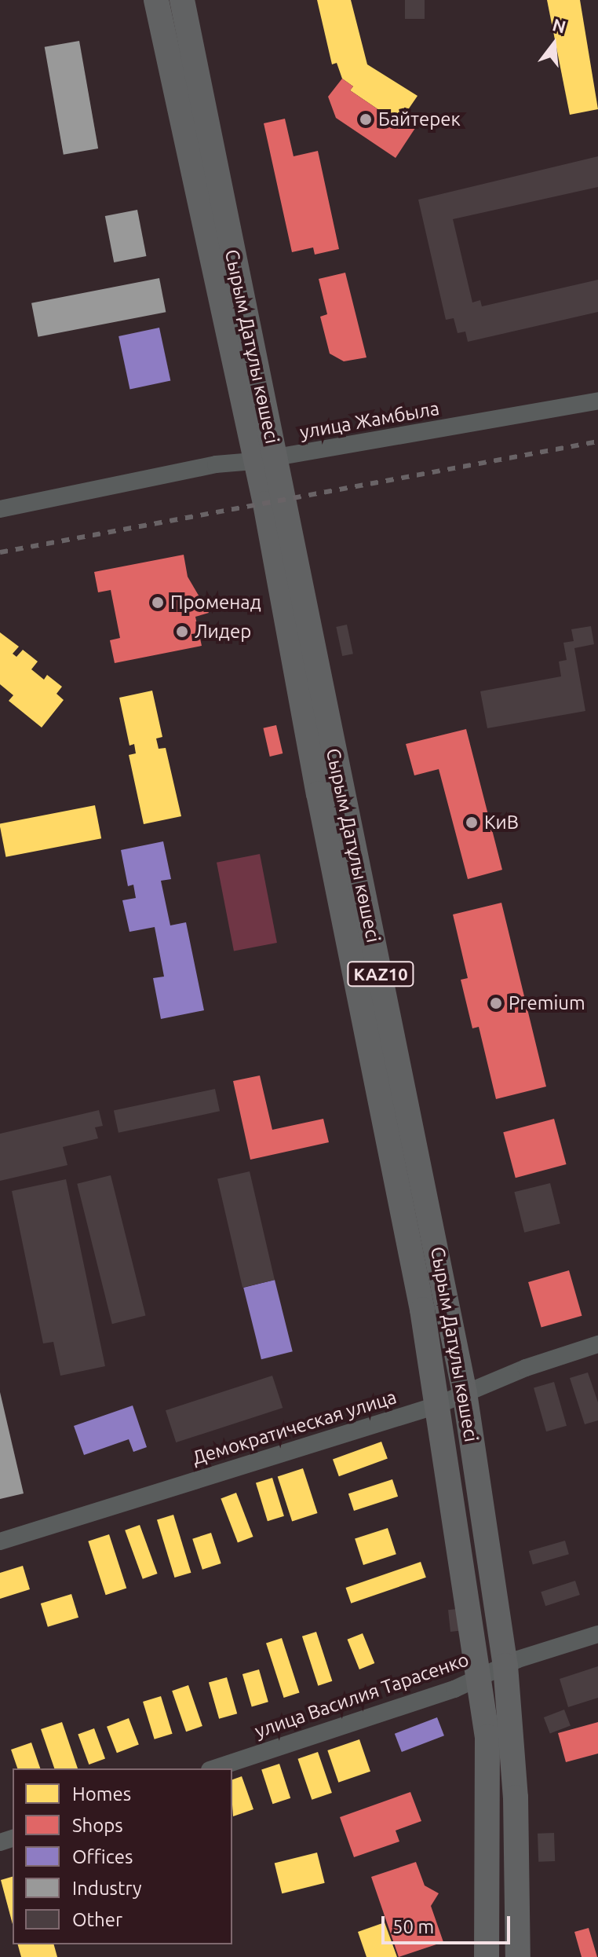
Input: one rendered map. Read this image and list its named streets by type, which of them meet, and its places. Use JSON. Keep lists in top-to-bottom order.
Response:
{
  "streets": {
    "highway": ["Сырым Датұлы көшесі", "KAZ10"],
    "street": ["улица Жамбыла", "Демократическая улица", "улица Василия Тарасенко"]
  },
  "crossings": [
    ["Сырым Датұлы көшесі", "улица Жамбыла"],
    ["Сырым Датұлы көшесі", "Демократическая улица"],
    ["Сырым Датұлы көшесі", "улица Василия Тарасенко"]
  ],
  "places": [
    "Байтерек",
    "Променад",
    "Лидер",
    "КиВ",
    "Premium"
  ],
  "legend": [
    "Homes",
    "Shops",
    "Offices",
    "Industry",
    "Other"
  ],
  "scale_bar": "50 m",
  "north": "top"
}
